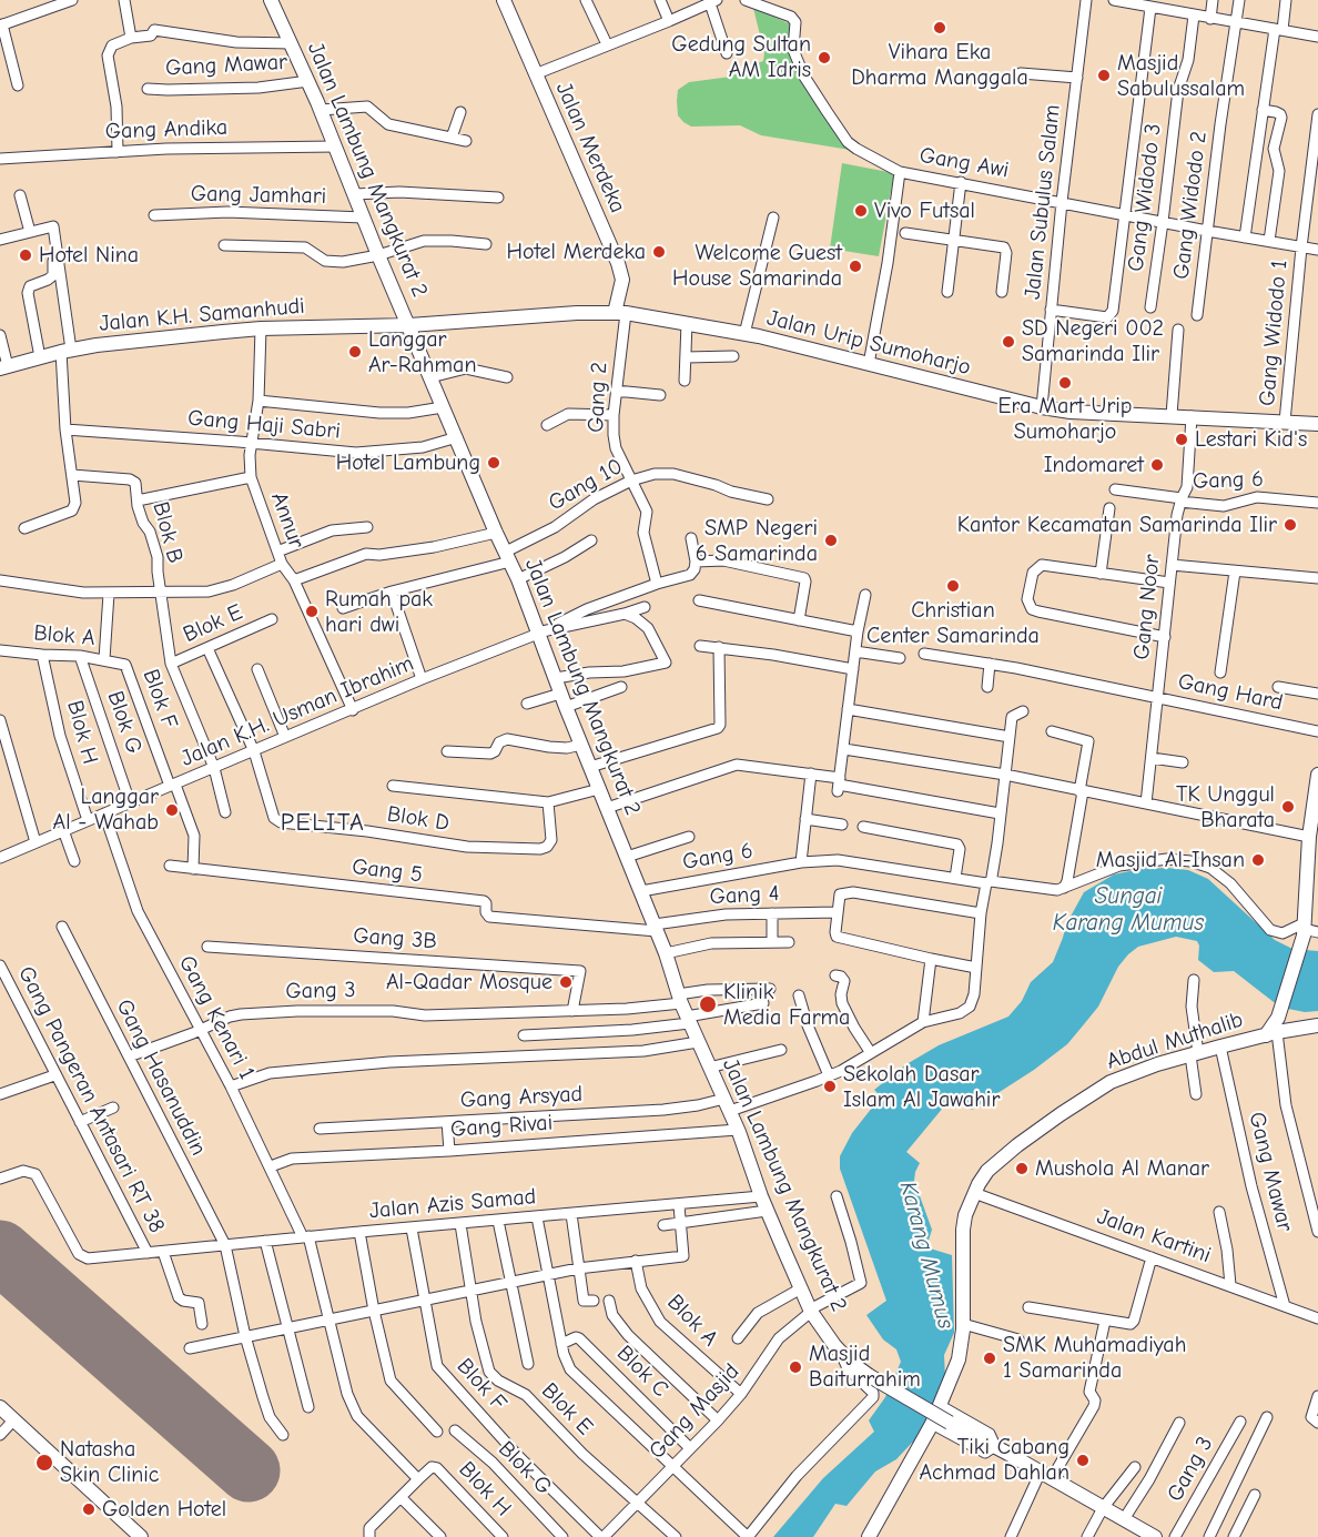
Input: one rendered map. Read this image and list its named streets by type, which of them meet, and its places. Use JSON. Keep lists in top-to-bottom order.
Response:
{
  "streets": {
    "street": [
      "Gang Mawar",
      "Gang Andika",
      "Jalan Merdeka",
      "Gang Awi",
      "Jalan Lambung Mangkurat 2",
      "Gang Jamhari",
      "Gang Widodo 3",
      "Jalan Subulus Salam",
      "Gang Widodo 2",
      "Jalan K.H. Samanhudi",
      "Gang Widodo 1",
      "Jalan Urip Sumoharjo",
      "Gang 2",
      "Gang Haji Sabri",
      "Gang 6",
      "Gang 10",
      "Annur",
      "Blok B",
      "Gang Noor",
      "Blok E",
      "Blok A",
      "Gang Hard",
      "Blok F",
      "Jalan K.H. Usman Ibrahim",
      "Blok G",
      "Blok H",
      "Blok D",
      "Gang 5",
      "Gang 4",
      "Gang 3B",
      "Gang 3",
      "Gang Kenari 1",
      "Abdul Muthalib",
      "Gang Hasanuddin",
      "Gang Arsyad",
      "Gang Pangeran Antasari RT 38",
      "Gang Rivai",
      "Jalan Azis Samad",
      "Jalan Kartini",
      "Blok C",
      "Gang Masjid"
    ]
  },
  "crossings": [
    ["Gang Mawar", "Jalan Lambung Mangkurat 2"],
    ["Gang Mawar", "Abdul Muthalib"],
    ["Gang Mawar", "Jalan Kartini"],
    ["Gang Andika", "Jalan Lambung Mangkurat 2"],
    ["Jalan Merdeka", "Jalan Urip Sumoharjo"],
    ["Jalan Merdeka", "Gang 2"],
    ["Gang Awi", "Gang Widodo 3"],
    ["Gang Awi", "Jalan Subulus Salam"],
    ["Gang Awi", "Gang Widodo 2"],
    ["Gang Awi", "Gang Widodo 1"],
    ["Jalan Lambung Mangkurat 2", "Gang Jamhari"],
    ["Jalan Lambung Mangkurat 2", "Jalan K.H. Samanhudi"],
    ["Jalan Lambung Mangkurat 2", "Jalan Urip Sumoharjo"],
    ["Jalan Lambung Mangkurat 2", "Gang Haji Sabri"],
    ["Jalan Lambung Mangkurat 2", "Gang 6"],
    ["Jalan Lambung Mangkurat 2", "Gang 10"],
    ["Jalan Lambung Mangkurat 2", "Jalan K.H. Usman Ibrahim"],
    ["Jalan Lambung Mangkurat 2", "Gang 4"],
    ["Jalan Lambung Mangkurat 2", "Gang 3"],
    ["Jalan Lambung Mangkurat 2", "Gang Arsyad"],
    ["Jalan Lambung Mangkurat 2", "Gang Rivai"],
    ["Jalan Lambung Mangkurat 2", "Jalan Azis Samad"],
    ["Jalan Lambung Mangkurat 2", "Gang Masjid"],
    ["Jalan Subulus Salam", "Jalan Urip Sumoharjo"],
    ["Jalan K.H. Samanhudi", "Jalan Urip Sumoharjo"],
    ["Jalan K.H. Samanhudi", "Annur"],
    ["Gang Widodo 1", "Jalan Urip Sumoharjo"],
    ["Jalan Urip Sumoharjo", "Gang 2"],
    ["Jalan Urip Sumoharjo", "Gang Noor"],
    ["Gang 2", "Gang 10"],
    ["Gang Haji Sabri", "Annur"],
    ["Gang 6", "Gang Noor"],
    ["Annur", "Jalan K.H. Usman Ibrahim"],
    ["Blok B", "Blok E"],
    ["Gang Noor", "Gang Hard"],
    ["Blok E", "Jalan K.H. Usman Ibrahim"],
    ["Blok E", "Jalan Azis Samad"],
    ["Blok E", "Gang Masjid"],
    ["Blok A", "Blok F"],
    ["Blok A", "Blok G"],
    ["Blok A", "Blok H"],
    ["Blok A", "Gang Masjid"],
    ["Blok F", "Jalan K.H. Usman Ibrahim"],
    ["Blok F", "Gang 5"],
    ["Blok F", "Jalan Azis Samad"],
    ["Blok F", "Gang Masjid"],
    ["Jalan K.H. Usman Ibrahim", "Blok G"],
    ["Jalan K.H. Usman Ibrahim", "Blok H"],
    ["Jalan K.H. Usman Ibrahim", "Blok D"],
    ["Jalan K.H. Usman Ibrahim", "Gang Kenari 1"],
    ["Blok H", "Gang Kenari 1"],
    ["Gang 5", "Gang 4"],
    ["Gang 3B", "Gang 3"],
    ["Gang 3", "Gang Kenari 1"],
    ["Gang 3", "Gang Hasanuddin"],
    ["Gang Kenari 1", "Gang Rivai"],
    ["Gang Kenari 1", "Jalan Azis Samad"],
    ["Abdul Muthalib", "Jalan Kartini"],
    ["Gang Hasanuddin", "Jalan Azis Samad"],
    ["Gang Pangeran Antasari RT 38", "Jalan Azis Samad"],
    ["Blok C", "Gang Masjid"]
  ],
  "districts": ["PELITA"],
  "water": ["Sungai Karang Mumus", "Karang Mumus"],
  "places": [
    "Vihara Eka Dharma Manggala",
    "Gedung Sultan AM Idris",
    "Masjid Sabulussalam",
    "Vivo Futsal",
    "Hotel Merdeka",
    "Hotel Nina",
    "Welcome Guest House Samarinda",
    "SD Negeri 002 Samarinda Ilir",
    "Langgar Ar-Rahman",
    "Era Mart Urip Sumoharjo",
    "Lestari Kid's",
    "Hotel Lambung",
    "Indomaret",
    "Kantor Kecamatan Samarinda Ilir",
    "SMP Negeri 6 Samarinda",
    "Christian Center Samarinda",
    "Rumah pak hari dwi",
    "TK Unggul Bharata",
    "Langgar Al - Wahab",
    "Masjid Al-Ihsan",
    "Al-Qadar Mosque",
    "Klinik Media Farma",
    "Sekolah Dasar Islam Al Jawahir",
    "Mushola Al Manar",
    "SMK Muhamadiyah 1 Samarinda",
    "Masjid Baiturrahim",
    "Tiki Cabang Achmad Dahlan",
    "Natasha Skin Clinic",
    "Golden Hotel"
  ]
}
